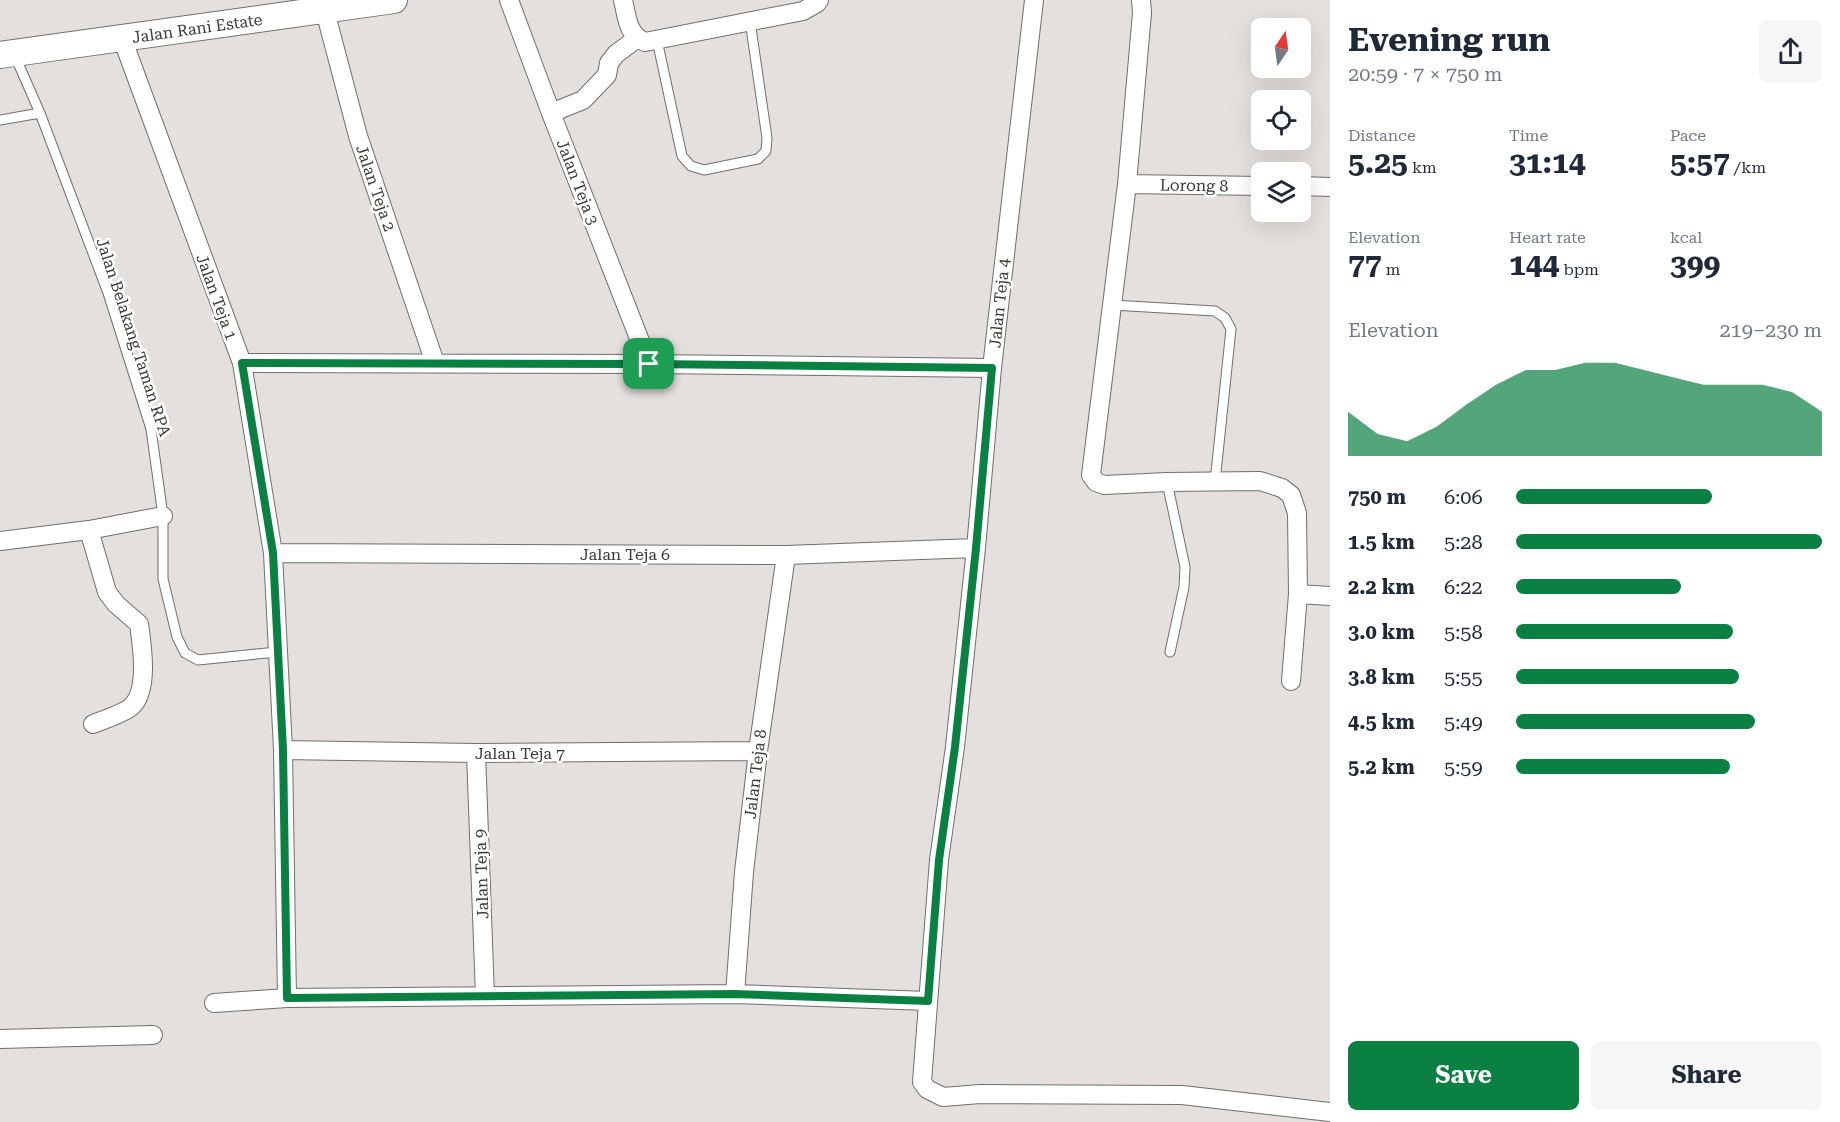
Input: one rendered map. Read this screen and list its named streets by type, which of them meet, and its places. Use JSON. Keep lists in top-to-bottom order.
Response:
{
  "streets": {
    "street": [
      "Jalan Rani Estate",
      "Jalan Teja 3",
      "Lorong 8",
      "Jalan Teja 2",
      "Jalan Teja 1",
      "Jalan Teja 4",
      "Jalan Teja 6",
      "Jalan Teja 7",
      "Jalan Teja 8",
      "Jalan Teja 9"
    ],
    "lane": ["Jalan Belakang Taman RPA"]
  },
  "crossings": [
    ["Jalan Rani Estate", "Jalan Teja 2"],
    ["Jalan Rani Estate", "Jalan Teja 1"],
    ["Jalan Rani Estate", "Jalan Belakang Taman RPA"],
    ["Jalan Teja 1", "Jalan Belakang Taman RPA"],
    ["Jalan Teja 1", "Jalan Teja 6"],
    ["Jalan Teja 1", "Jalan Teja 7"],
    ["Jalan Teja 4", "Jalan Teja 6"],
    ["Jalan Teja 6", "Jalan Teja 8"],
    ["Jalan Teja 7", "Jalan Teja 8"],
    ["Jalan Teja 7", "Jalan Teja 9"]
  ],
  "north": "top",
  "page": {
    "heading": ["Evening run", "20:59 · 7 × 750 m"],
    "stats": [
      ["Distance", "5.25 km"],
      ["Time", "31:14"],
      ["Pace", "5:57 /km"],
      ["Elevation", "77 m"],
      ["Heart rate", "144 bpm"],
      ["kcal", "399"]
    ],
    "chart": ["Elevation", "219–230 m"],
    "list": [
      {
        "name": "750 m",
        "note": "6:06"
      },
      {
        "name": "1.5 km",
        "note": "5:28"
      },
      {
        "name": "2.2 km",
        "note": "6:22"
      },
      {
        "name": "3.0 km",
        "note": "5:58"
      },
      {
        "name": "3.8 km",
        "note": "5:55"
      },
      {
        "name": "4.5 km",
        "note": "5:49"
      },
      {
        "name": "5.2 km",
        "note": "5:59"
      }
    ],
    "buttons": ["Save", "Share"]
  }
}
